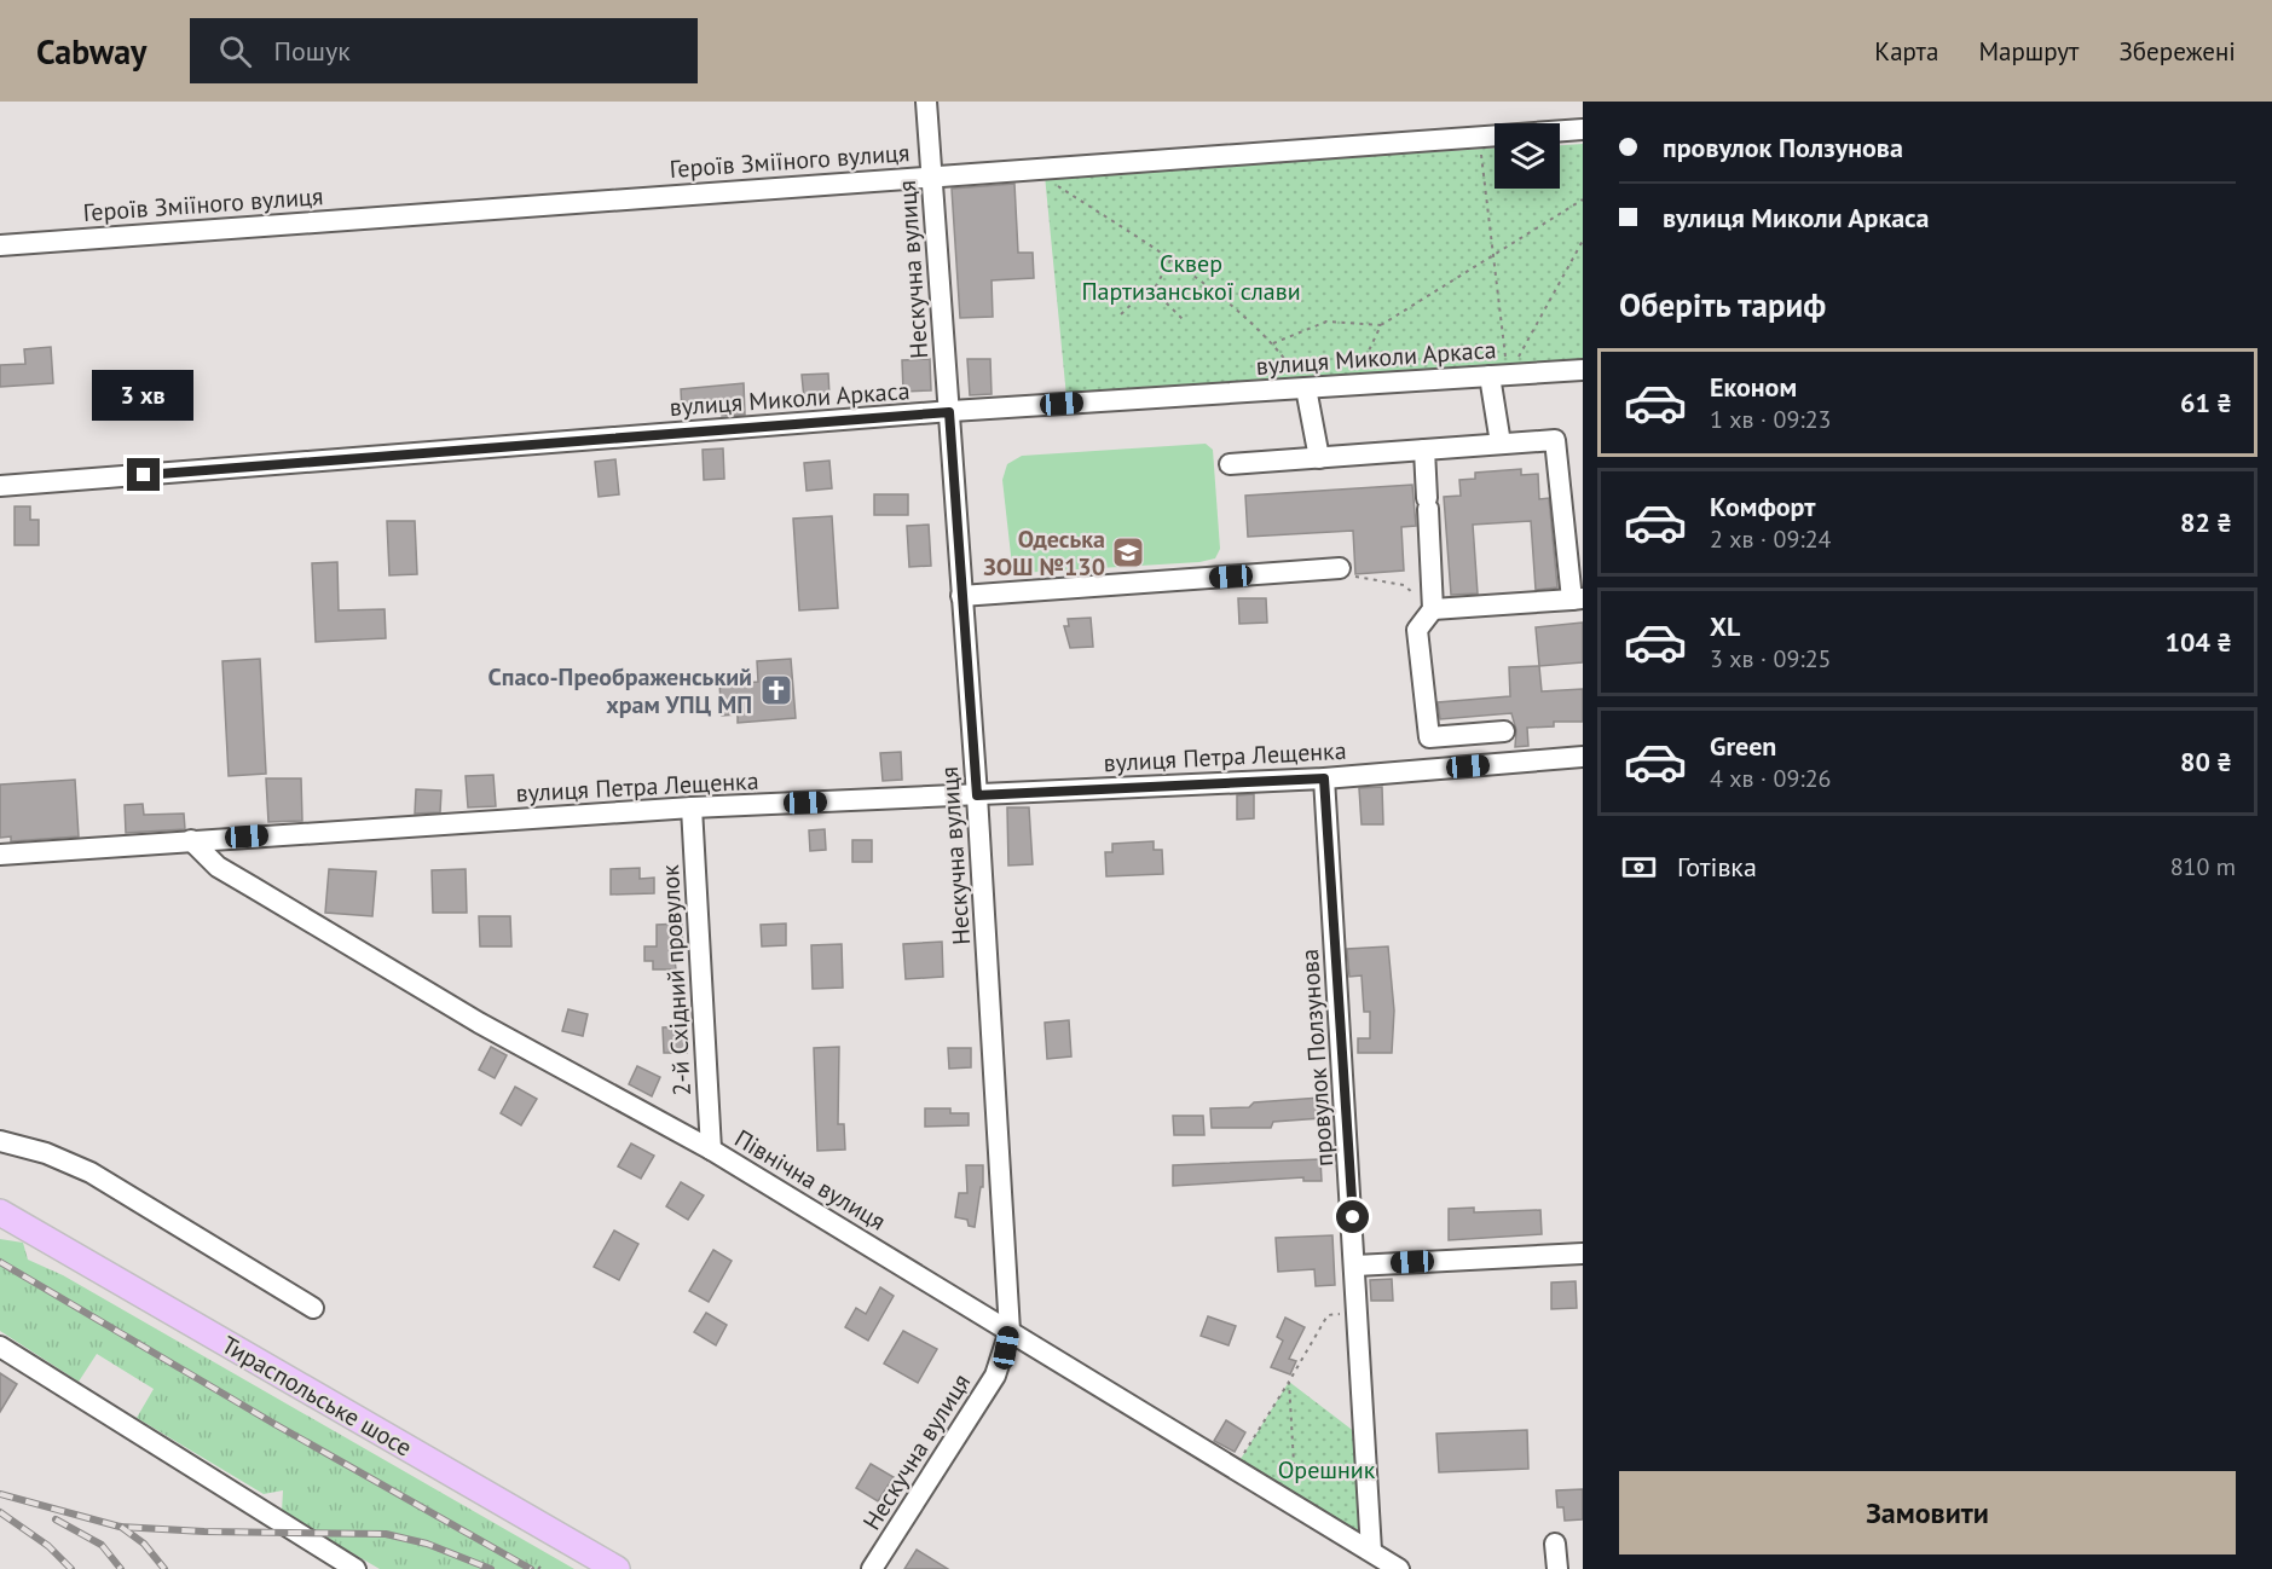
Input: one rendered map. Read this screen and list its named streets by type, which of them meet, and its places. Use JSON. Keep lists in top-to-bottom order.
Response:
{
  "streets": {
    "main road": ["Тираспольське шосе"],
    "street": [
      "Героїв Зміїного вулиця",
      "Нескучна вулиця",
      "вулиця Миколи Аркаса",
      "вулиця Петра Лещенка",
      "2-й Східний провулок",
      "провулок Ползунова",
      "Північна вулиця"
    ]
  },
  "crossings": [
    ["Героїв Зміїного вулиця", "Нескучна вулиця"],
    ["Нескучна вулиця", "вулиця Миколи Аркаса"],
    ["Нескучна вулиця", "вулиця Петра Лещенка"],
    ["Нескучна вулиця", "Північна вулиця"],
    ["вулиця Петра Лещенка", "2-й Східний провулок"],
    ["вулиця Петра Лещенка", "провулок Ползунова"],
    ["вулиця Петра Лещенка", "Північна вулиця"],
    ["2-й Східний провулок", "Північна вулиця"],
    ["провулок Ползунова", "Північна вулиця"]
  ],
  "parks": ["Сквер Партизанської слави", "Орешник"],
  "places": {
    "school or university": ["Одеська ЗОШ №130"],
    "church": ["Спасо-Преображенський храм УПЦ МП"]
  },
  "page": {
    "header": "Cabway",
    "search": "Пошук",
    "nav": ["Карта", "Маршрут", "Збережені"],
    "banner": ["провулок Ползунова", "вулиця Миколи Аркаса"],
    "heading": "Оберіть тариф",
    "list": [
      {
        "name": "Економ",
        "note": "1 хв · 09:23",
        "value": "61 ₴"
      },
      {
        "name": "Комфорт",
        "note": "2 хв · 09:24",
        "value": "82 ₴"
      },
      {
        "name": "XL",
        "note": "3 хв · 09:25",
        "value": "104 ₴"
      },
      {
        "name": "Green",
        "note": "4 хв · 09:26",
        "value": "80 ₴"
      }
    ],
    "bubble": "3 хв",
    "pay": ["Готівка", "810 m"],
    "buttons": "Замовити"
  }
}
